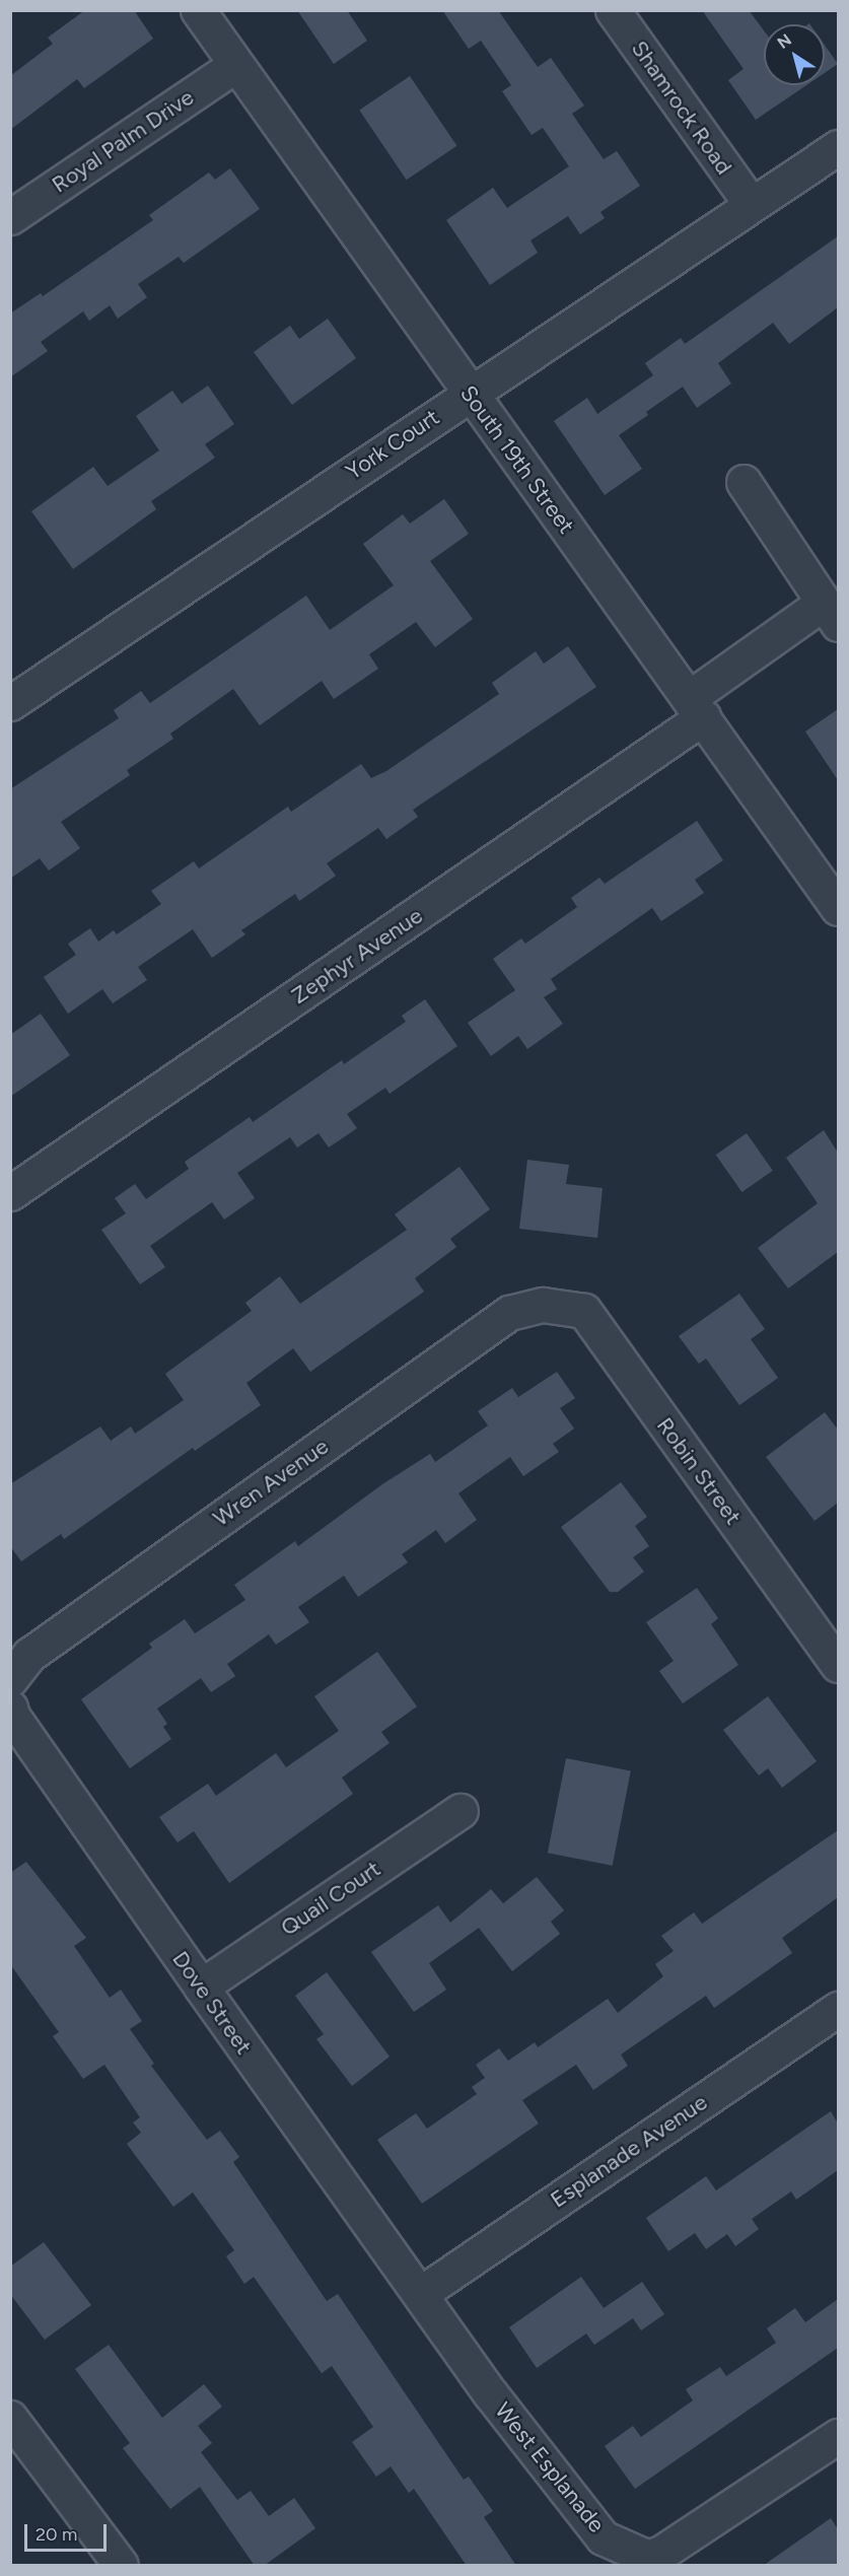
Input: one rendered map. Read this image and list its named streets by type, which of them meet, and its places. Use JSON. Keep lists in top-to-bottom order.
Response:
{
  "streets": {
    "street": [
      "Shamrock Road",
      "Royal Palm Drive",
      "York Court",
      "South 19th Street",
      "Zephyr Avenue",
      "Robin Street",
      "Wren Avenue",
      "Quail Court",
      "Dove Street",
      "Esplanade Avenue",
      "West Esplanade"
    ]
  },
  "crossings": [
    ["Shamrock Road", "York Court"],
    ["Royal Palm Drive", "South 19th Street"],
    ["York Court", "South 19th Street"],
    ["South 19th Street", "Zephyr Avenue"],
    ["Robin Street", "Wren Avenue"],
    ["Quail Court", "Dove Street"],
    ["Dove Street", "Esplanade Avenue"],
    ["Dove Street", "West Esplanade"],
    ["Esplanade Avenue", "West Esplanade"]
  ],
  "scale_bar": "20 m",
  "north": "top left"
}
